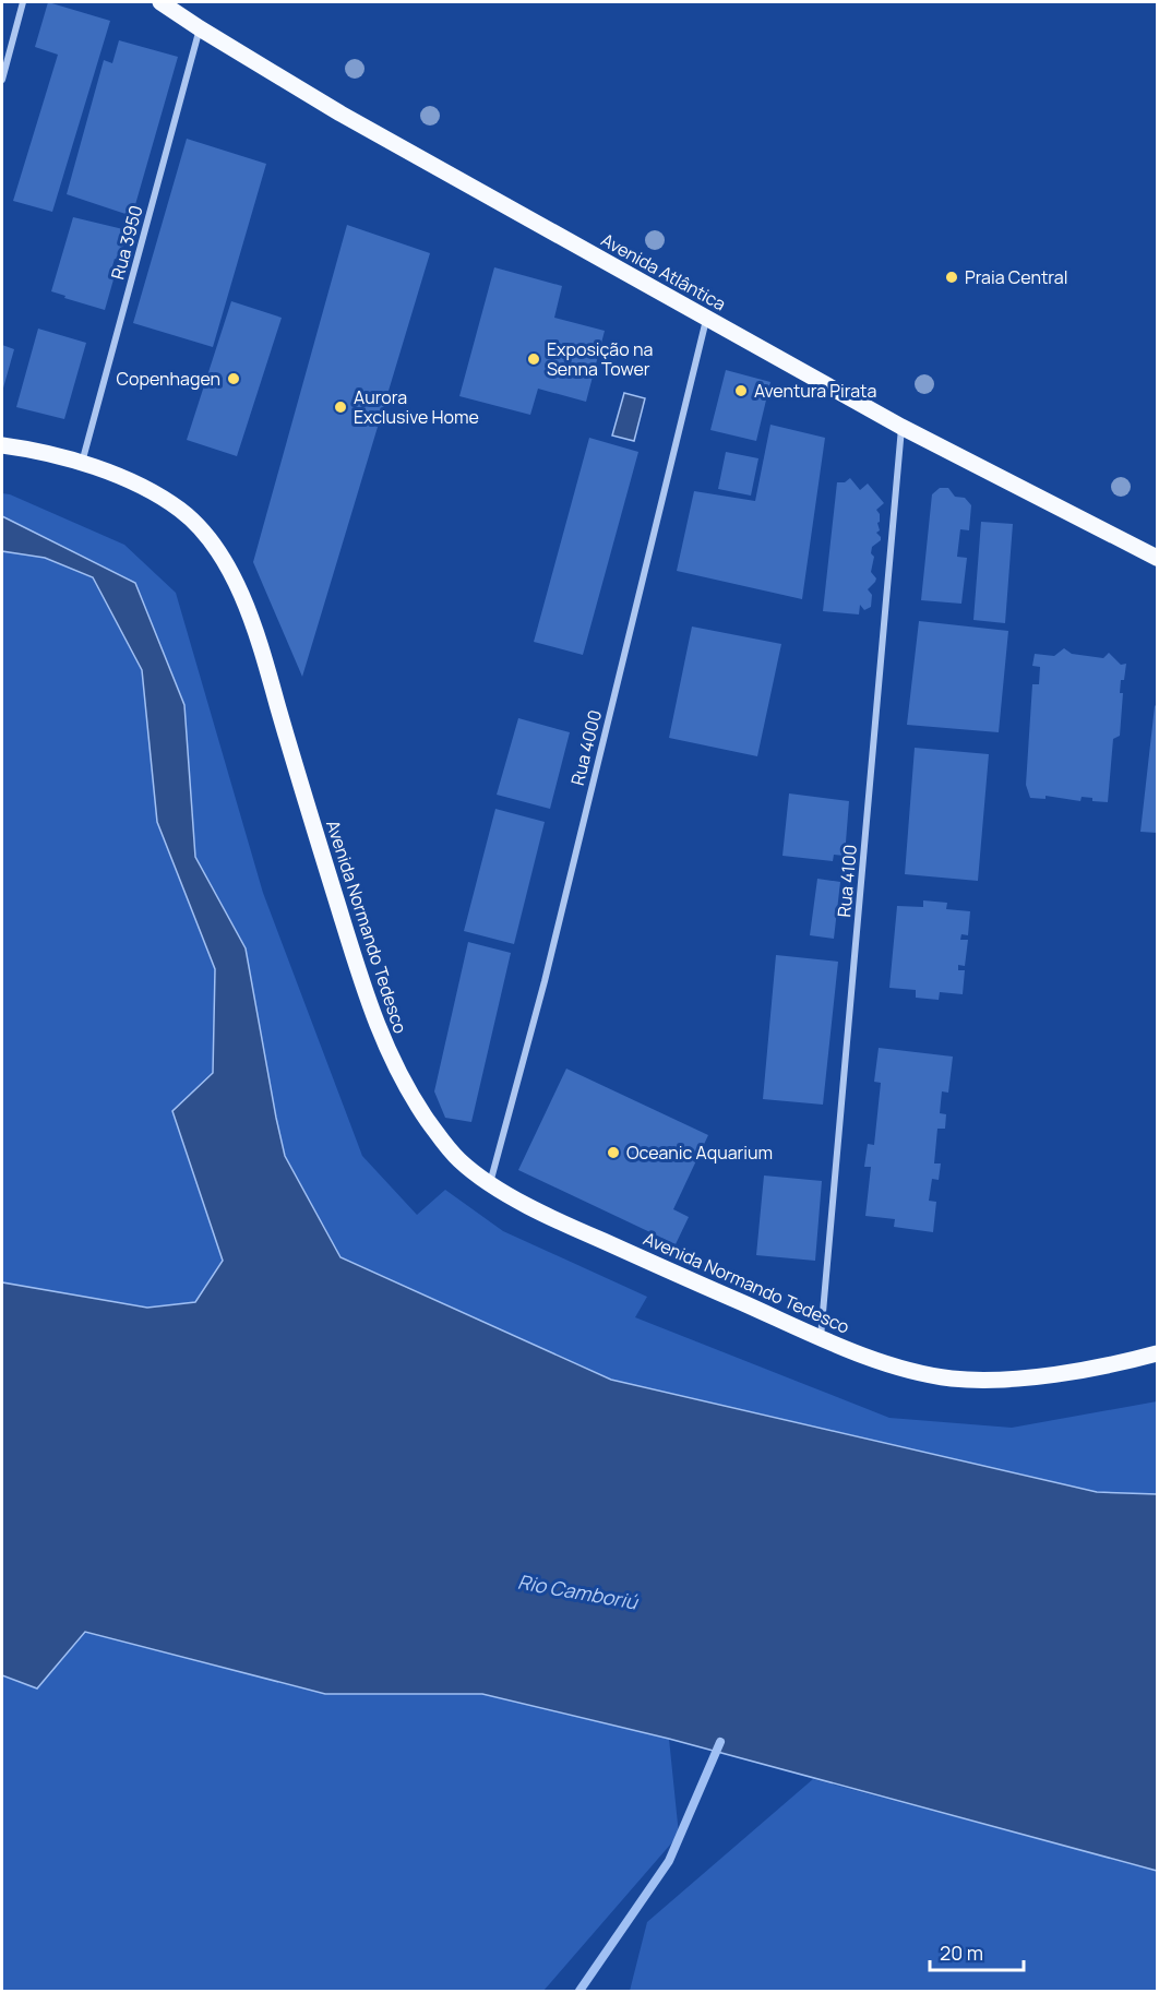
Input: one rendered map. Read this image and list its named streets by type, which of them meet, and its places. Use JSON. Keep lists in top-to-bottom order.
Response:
{
  "streets": {
    "main road": ["Avenida Atlântica", "Avenida Normando Tedesco"],
    "street": ["Rua 3950", "Rua 4000", "Rua 4100"]
  },
  "crossings": [
    ["Rua 3950", "Avenida Atlântica"],
    ["Rua 3950", "Avenida Normando Tedesco"],
    ["Avenida Atlântica", "Rua 4000"],
    ["Avenida Atlântica", "Rua 4100"],
    ["Rua 4000", "Avenida Normando Tedesco"],
    ["Rua 4100", "Avenida Normando Tedesco"]
  ],
  "water": ["Rio Camboriú"],
  "places": [
    "Praia Central",
    "Exposição na Senna Tower",
    "Copenhagen",
    "Aventura Pirata",
    "Aurora Exclusive Home",
    "Oceanic Aquarium"
  ],
  "scale_bar": "20 m"
}
